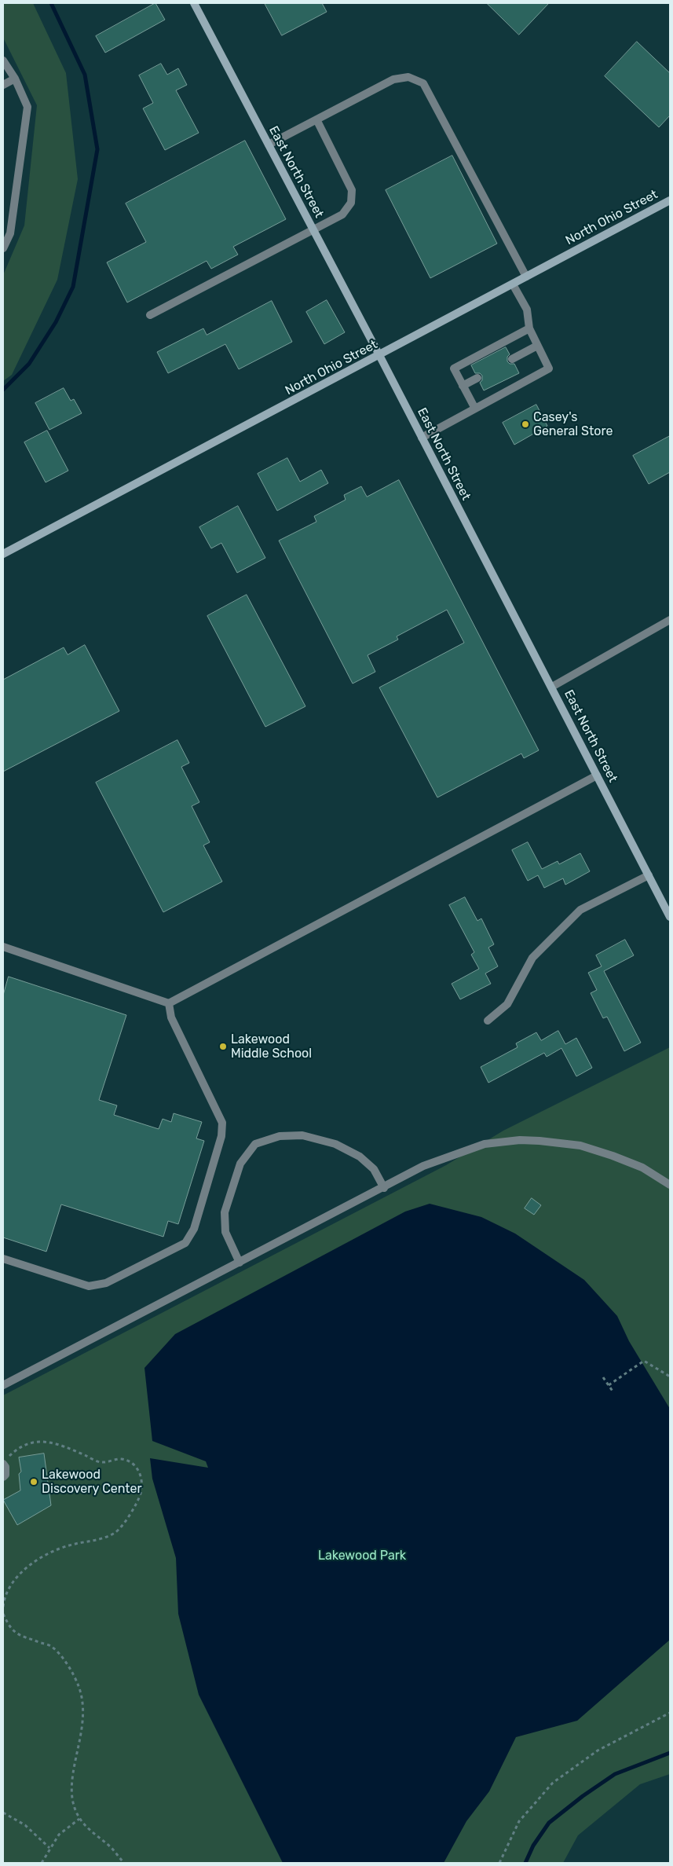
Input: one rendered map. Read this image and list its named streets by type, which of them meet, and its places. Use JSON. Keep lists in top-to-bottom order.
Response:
{
  "streets": {
    "street": ["East North Street", "North Ohio Street"]
  },
  "crossings": [
    ["East North Street", "North Ohio Street"]
  ],
  "parks": ["Lakewood Park"],
  "places": ["Casey's General Store", "Lakewood Middle School", "Lakewood Discovery Center"]
}
